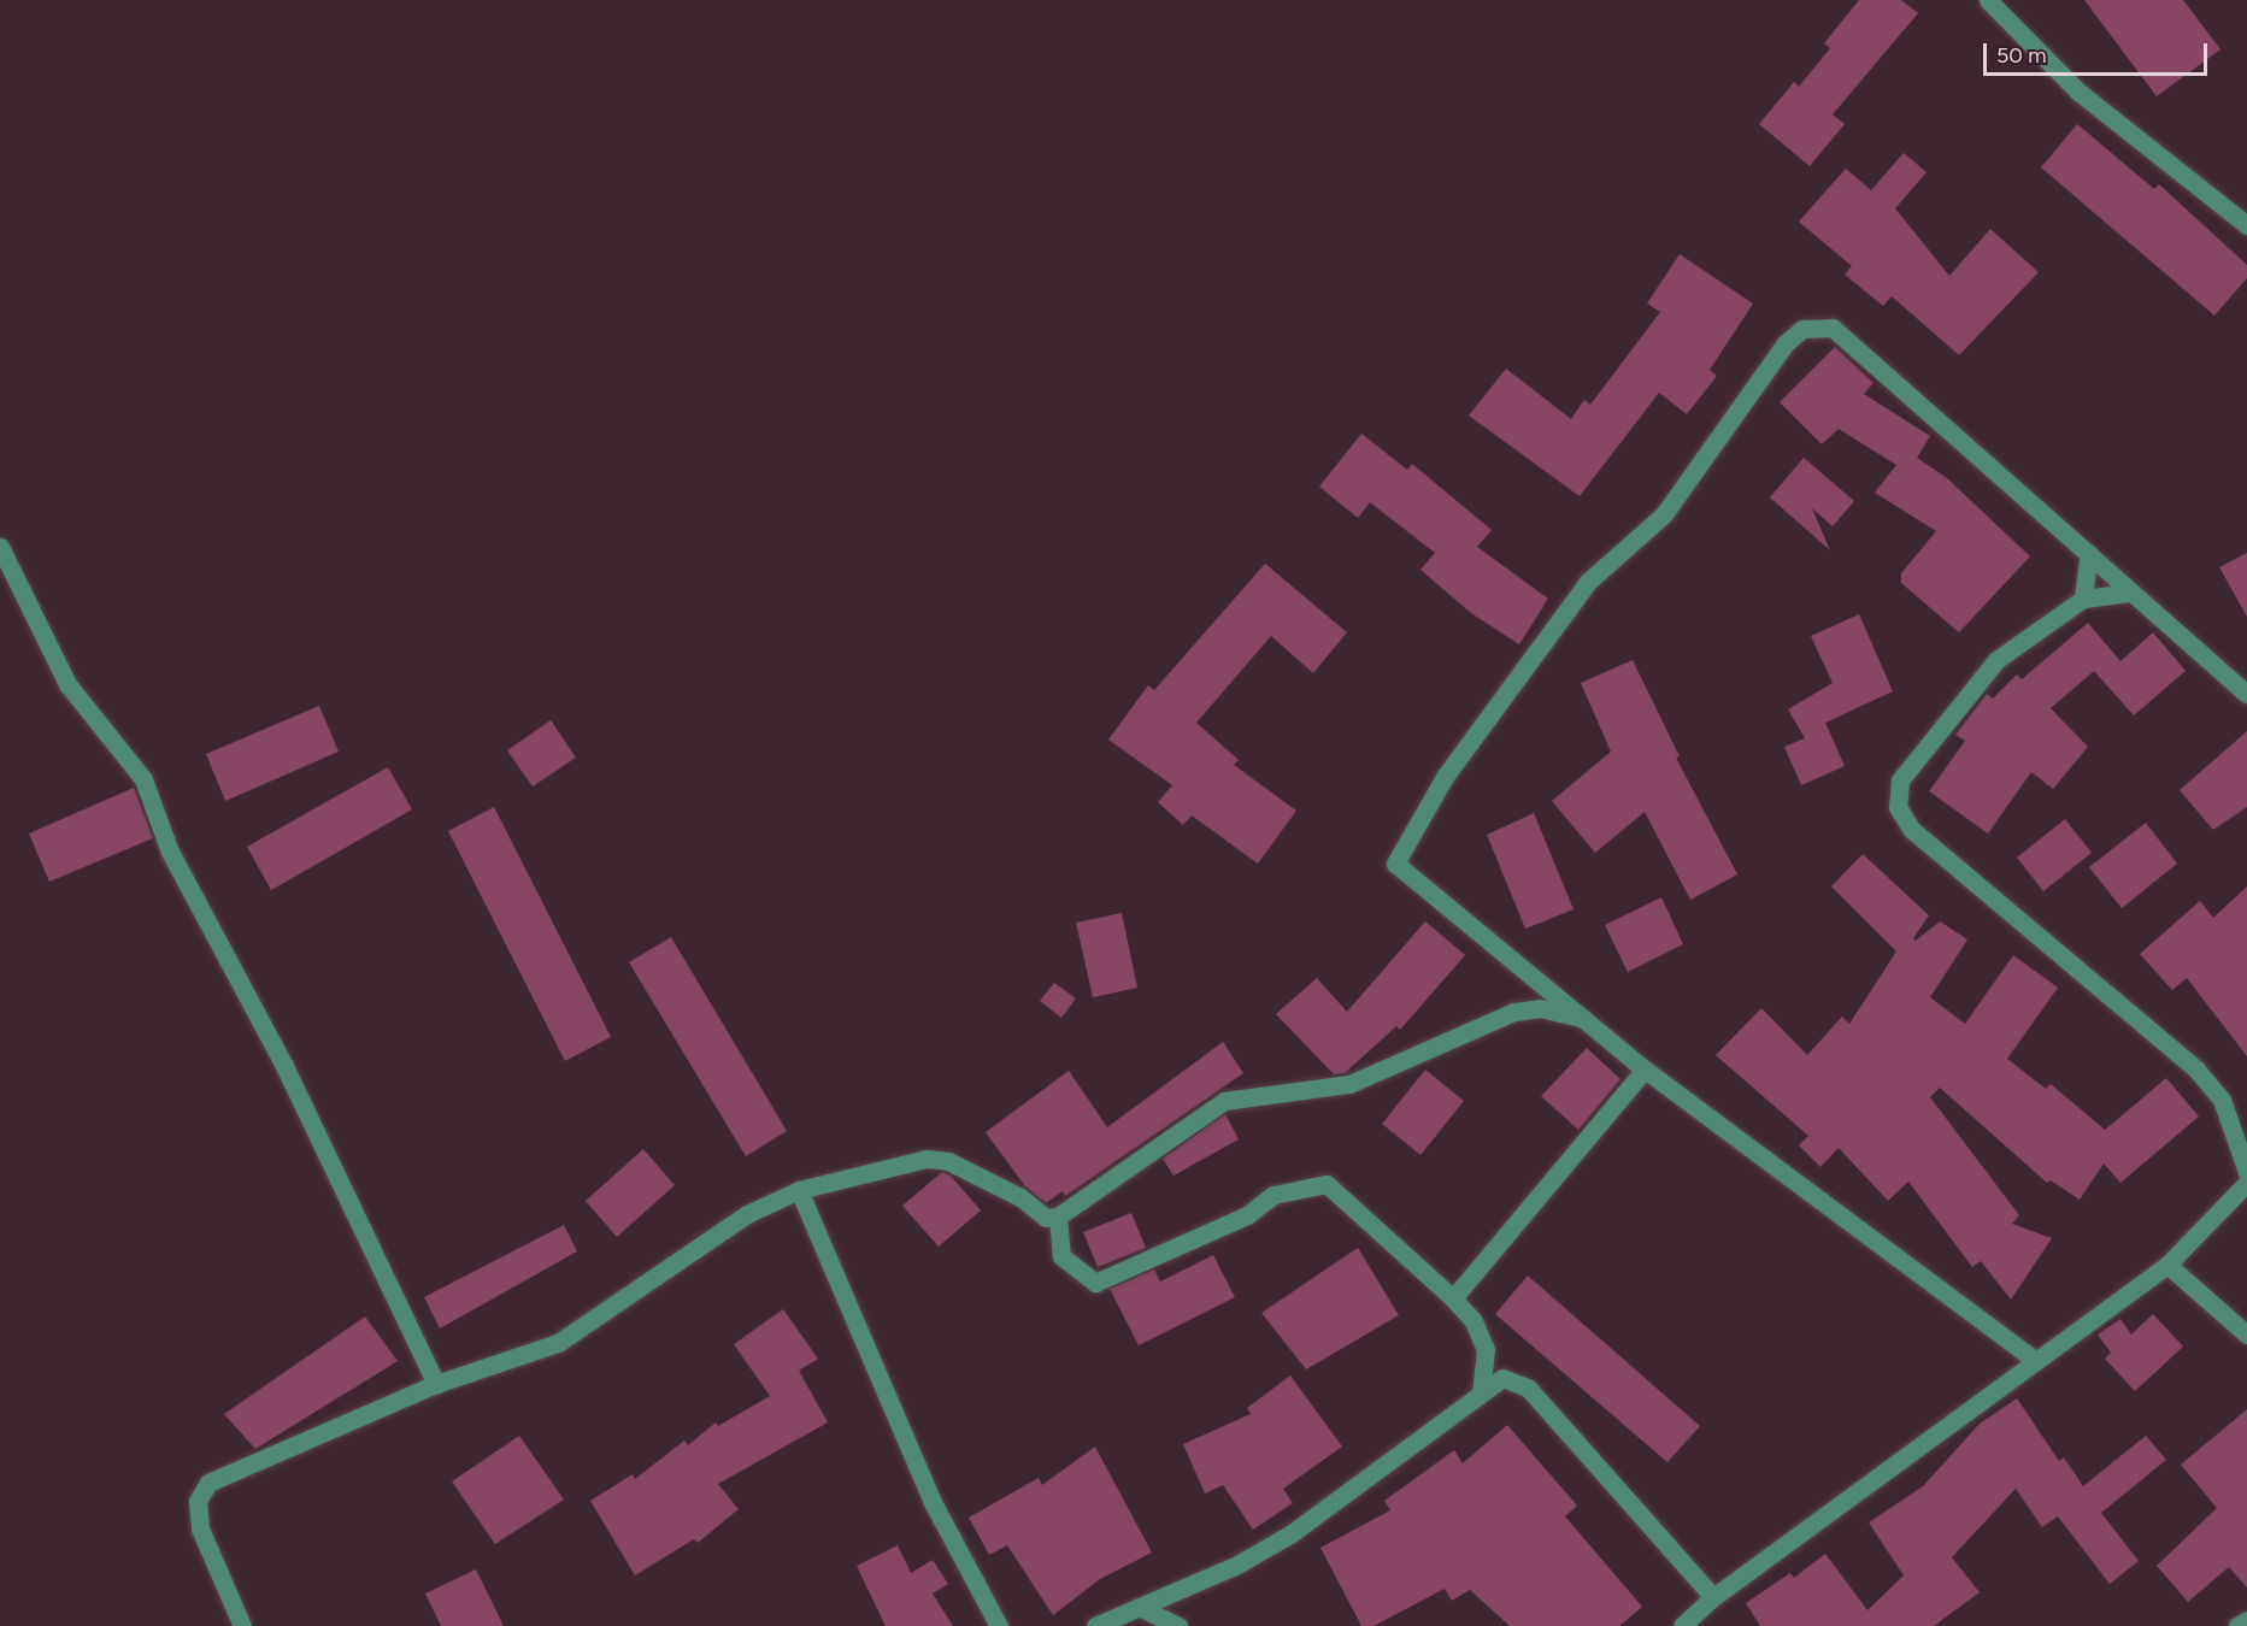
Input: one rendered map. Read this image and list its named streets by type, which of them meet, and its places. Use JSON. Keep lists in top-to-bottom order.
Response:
{
  "scale_bar": "50 m"
}
